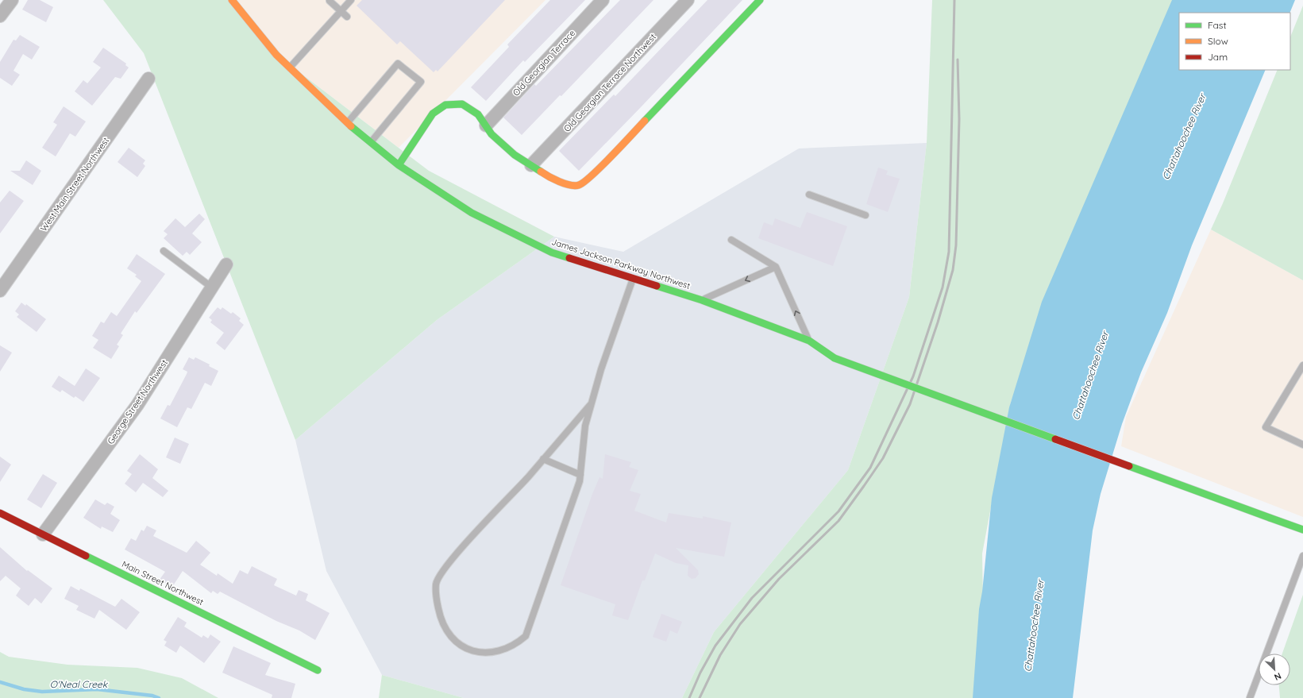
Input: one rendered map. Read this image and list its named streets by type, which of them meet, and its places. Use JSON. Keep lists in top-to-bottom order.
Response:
{
  "streets": {
    "main road": ["James Jackson Parkway Northwest", "Main Street Northwest"],
    "street": [
      "Old Georgian Terrace",
      "Old Georgian Terrace Northwest",
      "West Main Street Northwest",
      "George Street Northwest"
    ]
  },
  "crossings": [
    ["George Street Northwest", "Main Street Northwest"]
  ],
  "water": ["Chattahoochee River", "O'Neal Creek"],
  "legend": ["Fast", "Slow", "Jam"],
  "north": "bottom right"
}
